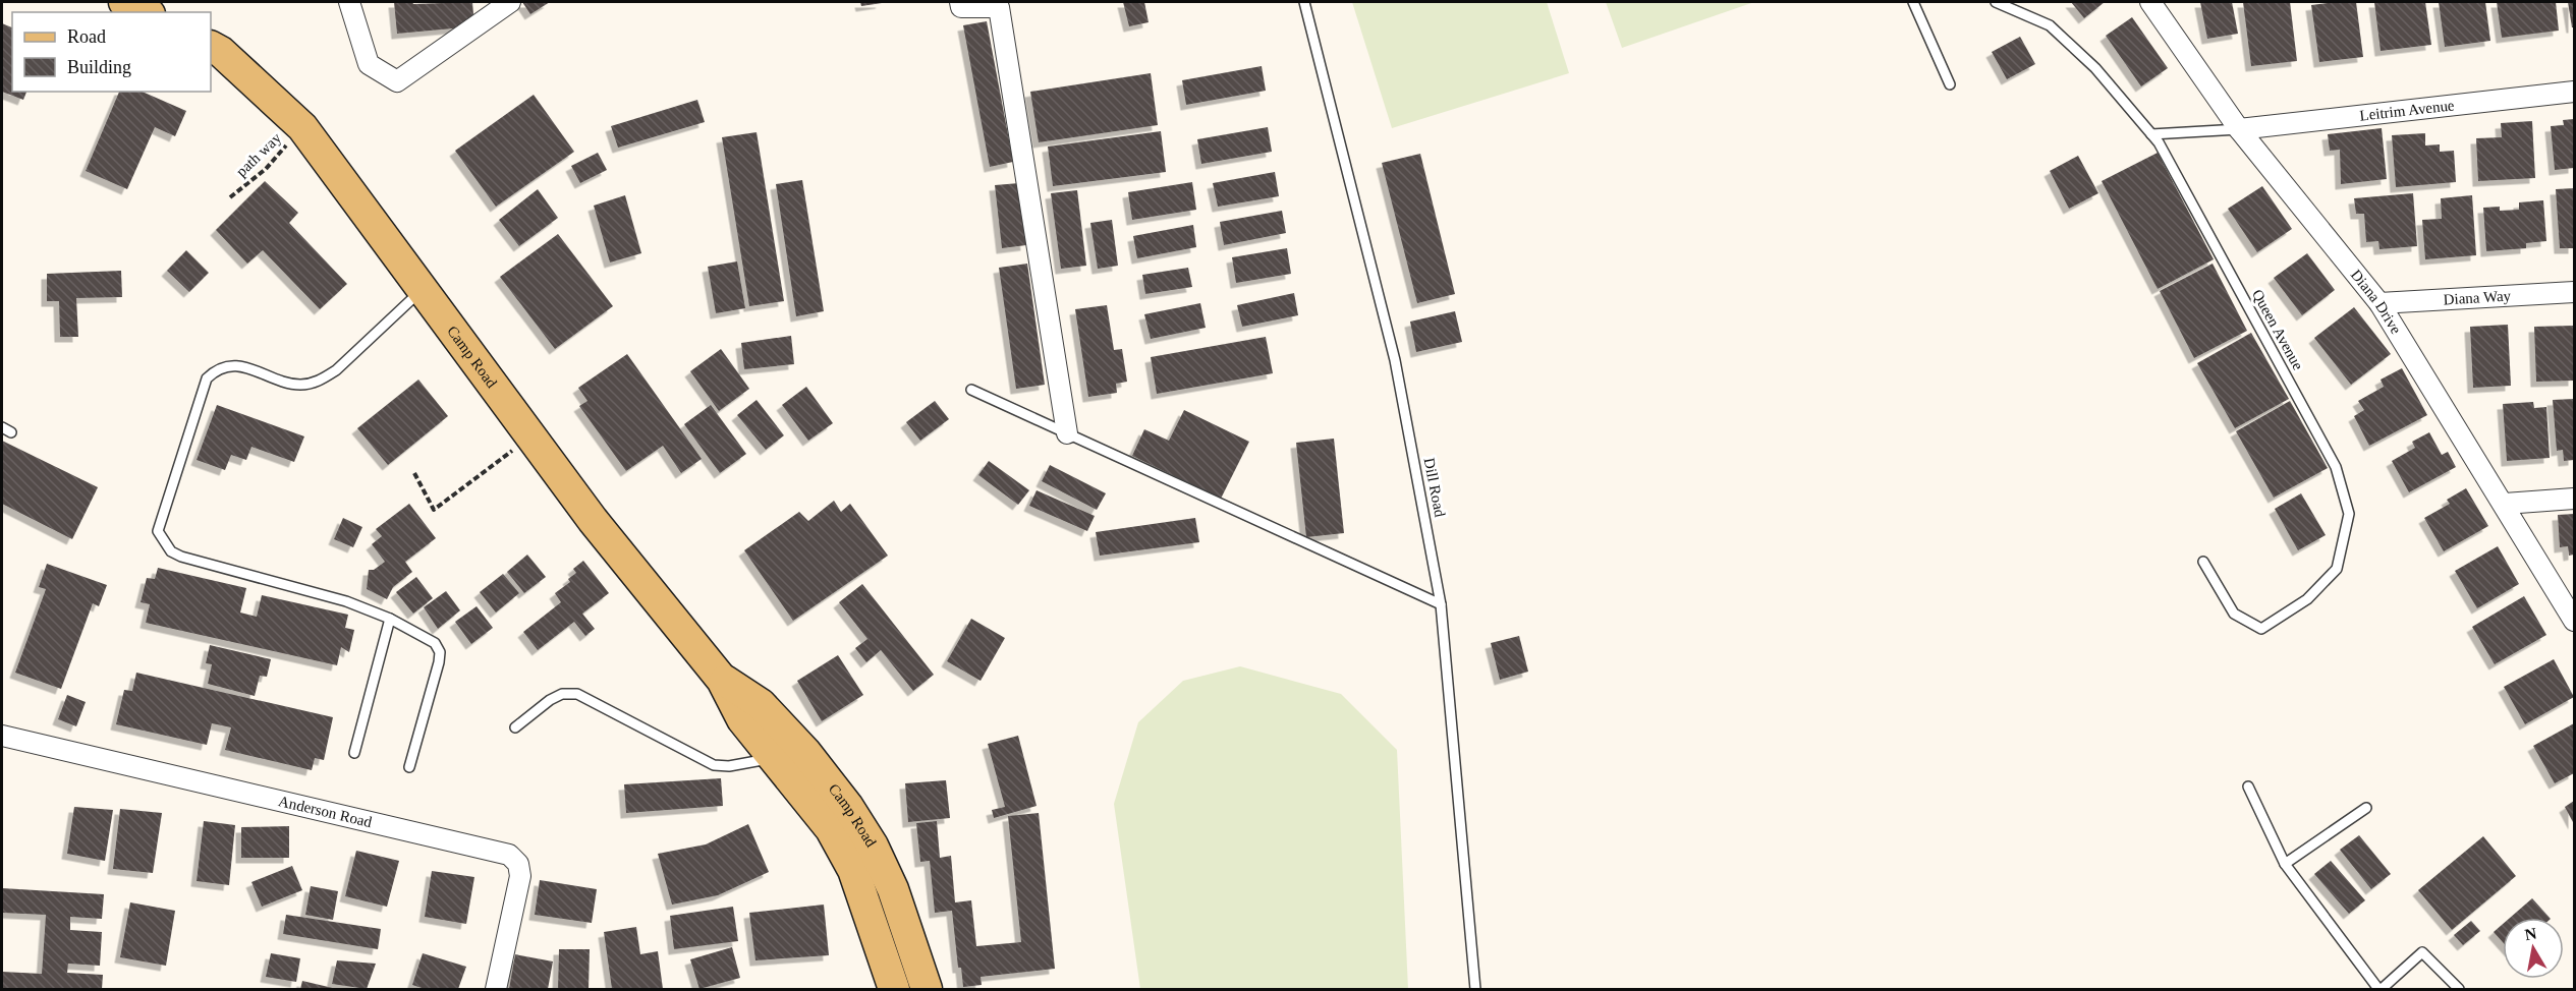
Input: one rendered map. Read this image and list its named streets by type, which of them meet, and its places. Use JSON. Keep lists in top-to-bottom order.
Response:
{
  "streets": {
    "main road": ["Camp Road"],
    "street": [
      "Leitrim Avenue",
      "Diana Way",
      "Diana Drive",
      "Anderson Road"
    ],
    "lane": ["Queen Avenue", "Dill Road"],
    "path": ["path way"]
  },
  "crossings": [
    ["Leitrim Avenue", "Diana Drive"],
    ["path way", "Camp Road"],
    ["Diana Way", "Diana Drive"]
  ],
  "legend": ["Road", "Building"],
  "north": "top"
}
